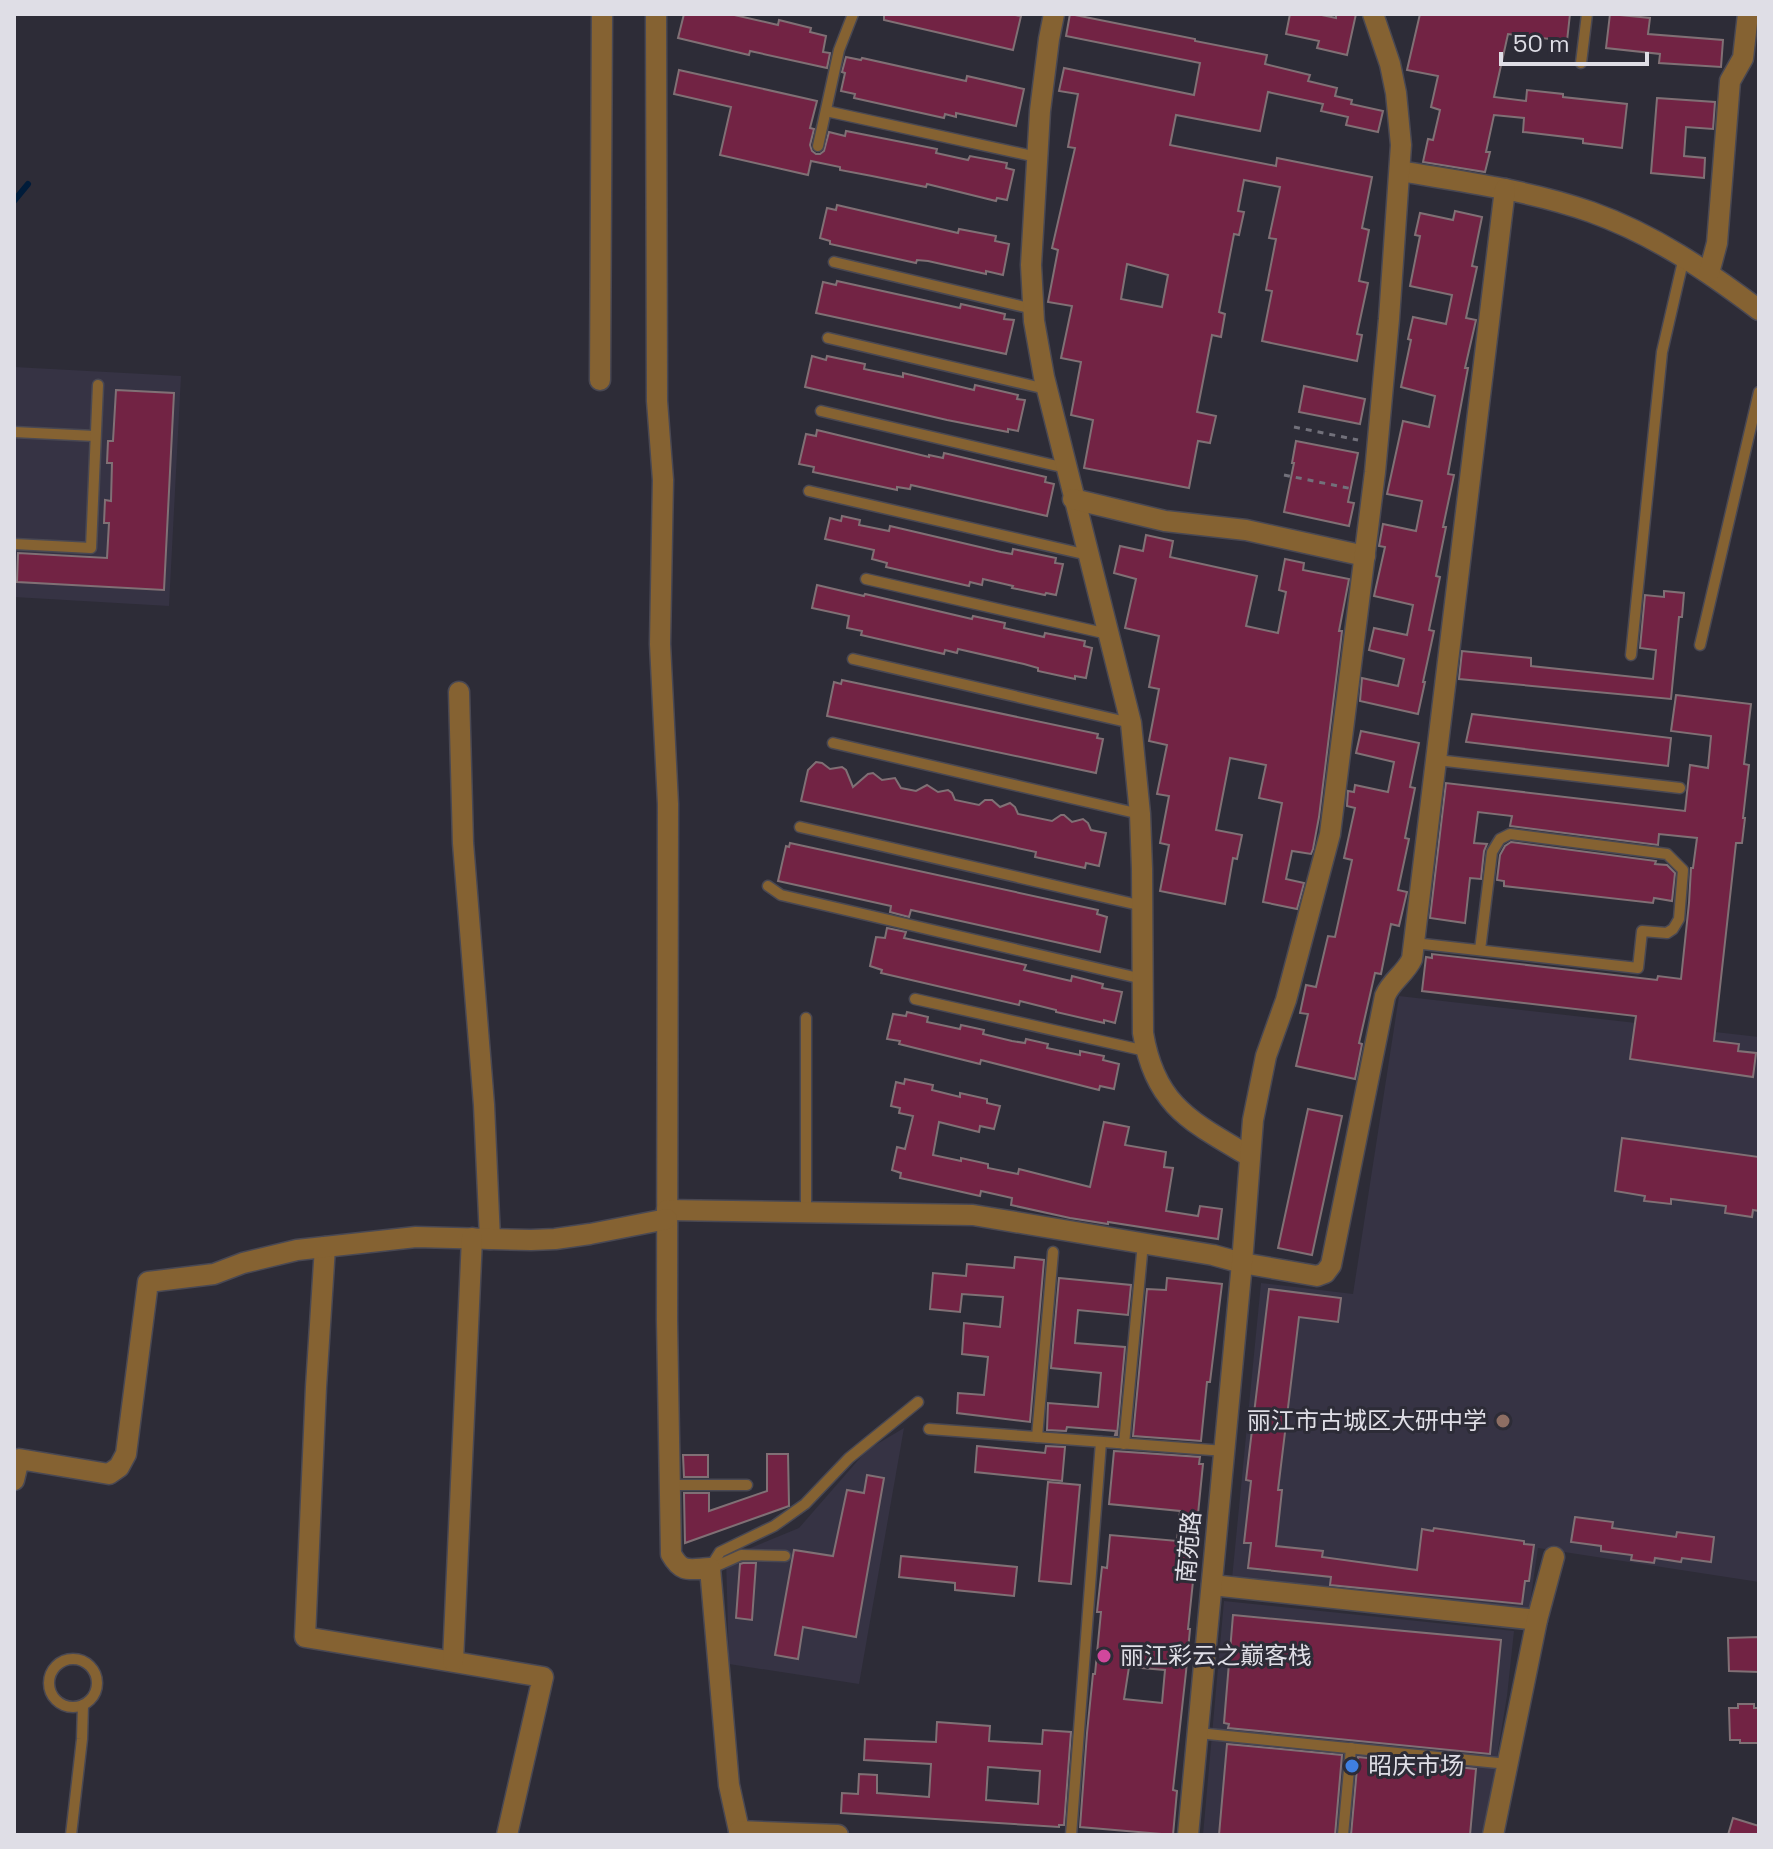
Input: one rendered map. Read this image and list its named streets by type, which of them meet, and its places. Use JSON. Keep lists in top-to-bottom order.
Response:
{
  "streets": {
    "street": ["南苑路"]
  },
  "places": ["丽江市古城区大研中学", "丽江彩云之巅客栈", "昭庆市场"],
  "scale_bar": "50 m"
}
